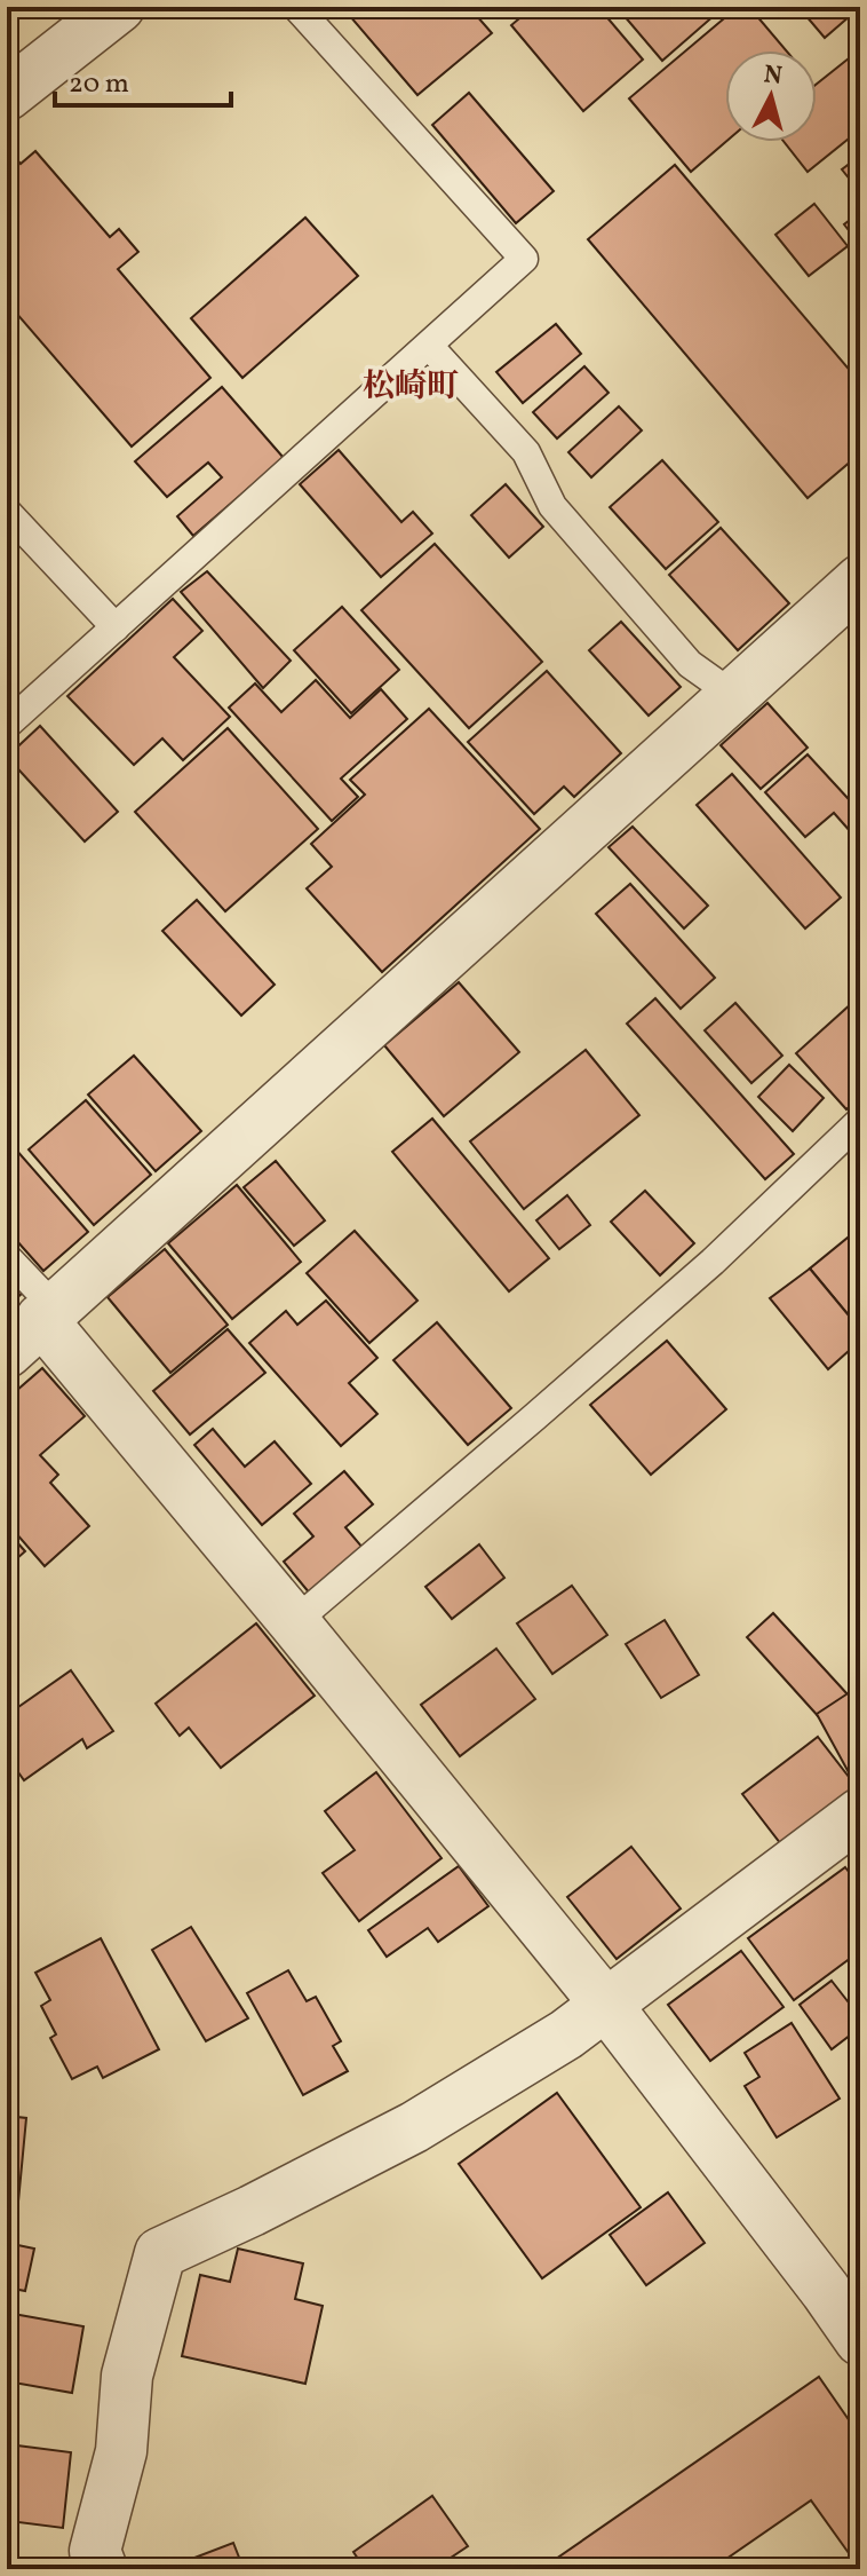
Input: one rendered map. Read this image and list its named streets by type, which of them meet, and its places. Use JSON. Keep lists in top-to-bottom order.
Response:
{
  "districts": ["松崎町"],
  "scale_bar": "20 m",
  "north": "top"
}
